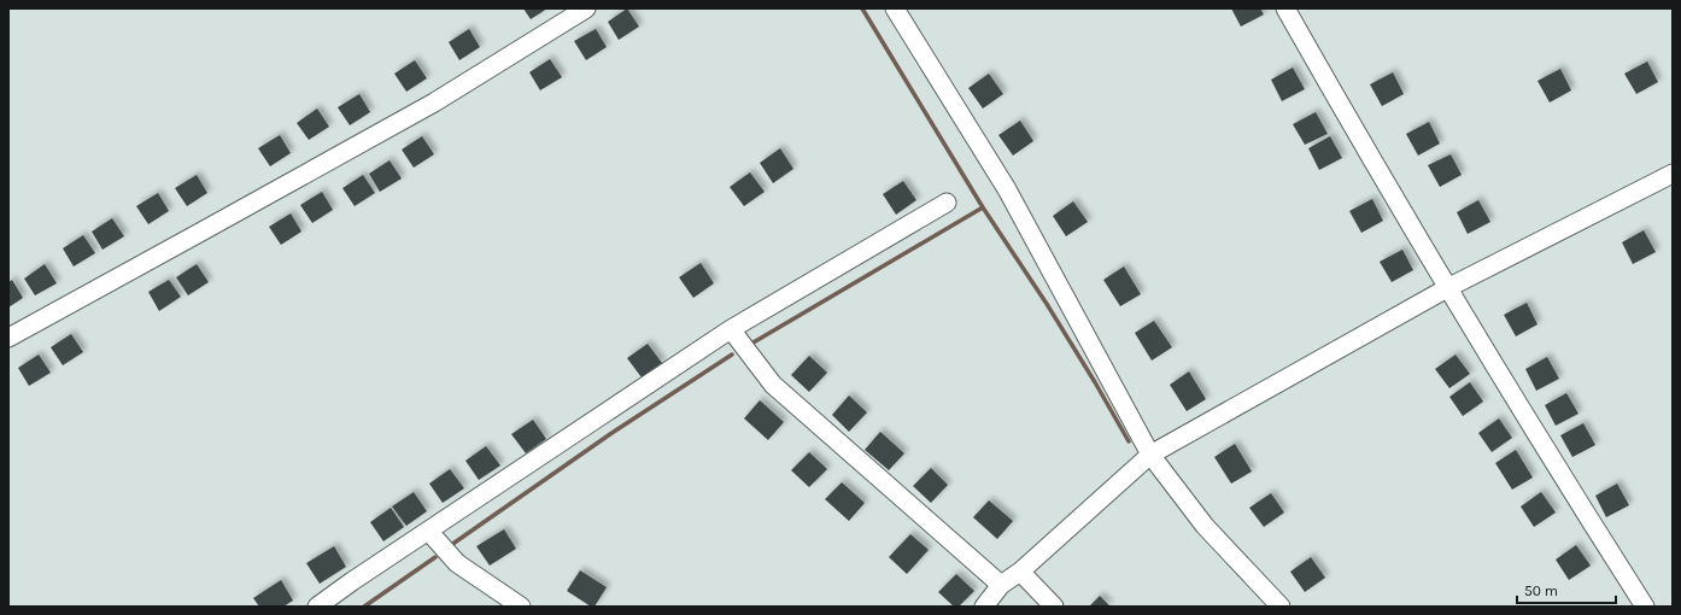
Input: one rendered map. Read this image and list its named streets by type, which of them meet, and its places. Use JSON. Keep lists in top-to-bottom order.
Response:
{
  "scale_bar": "50 m"
}
